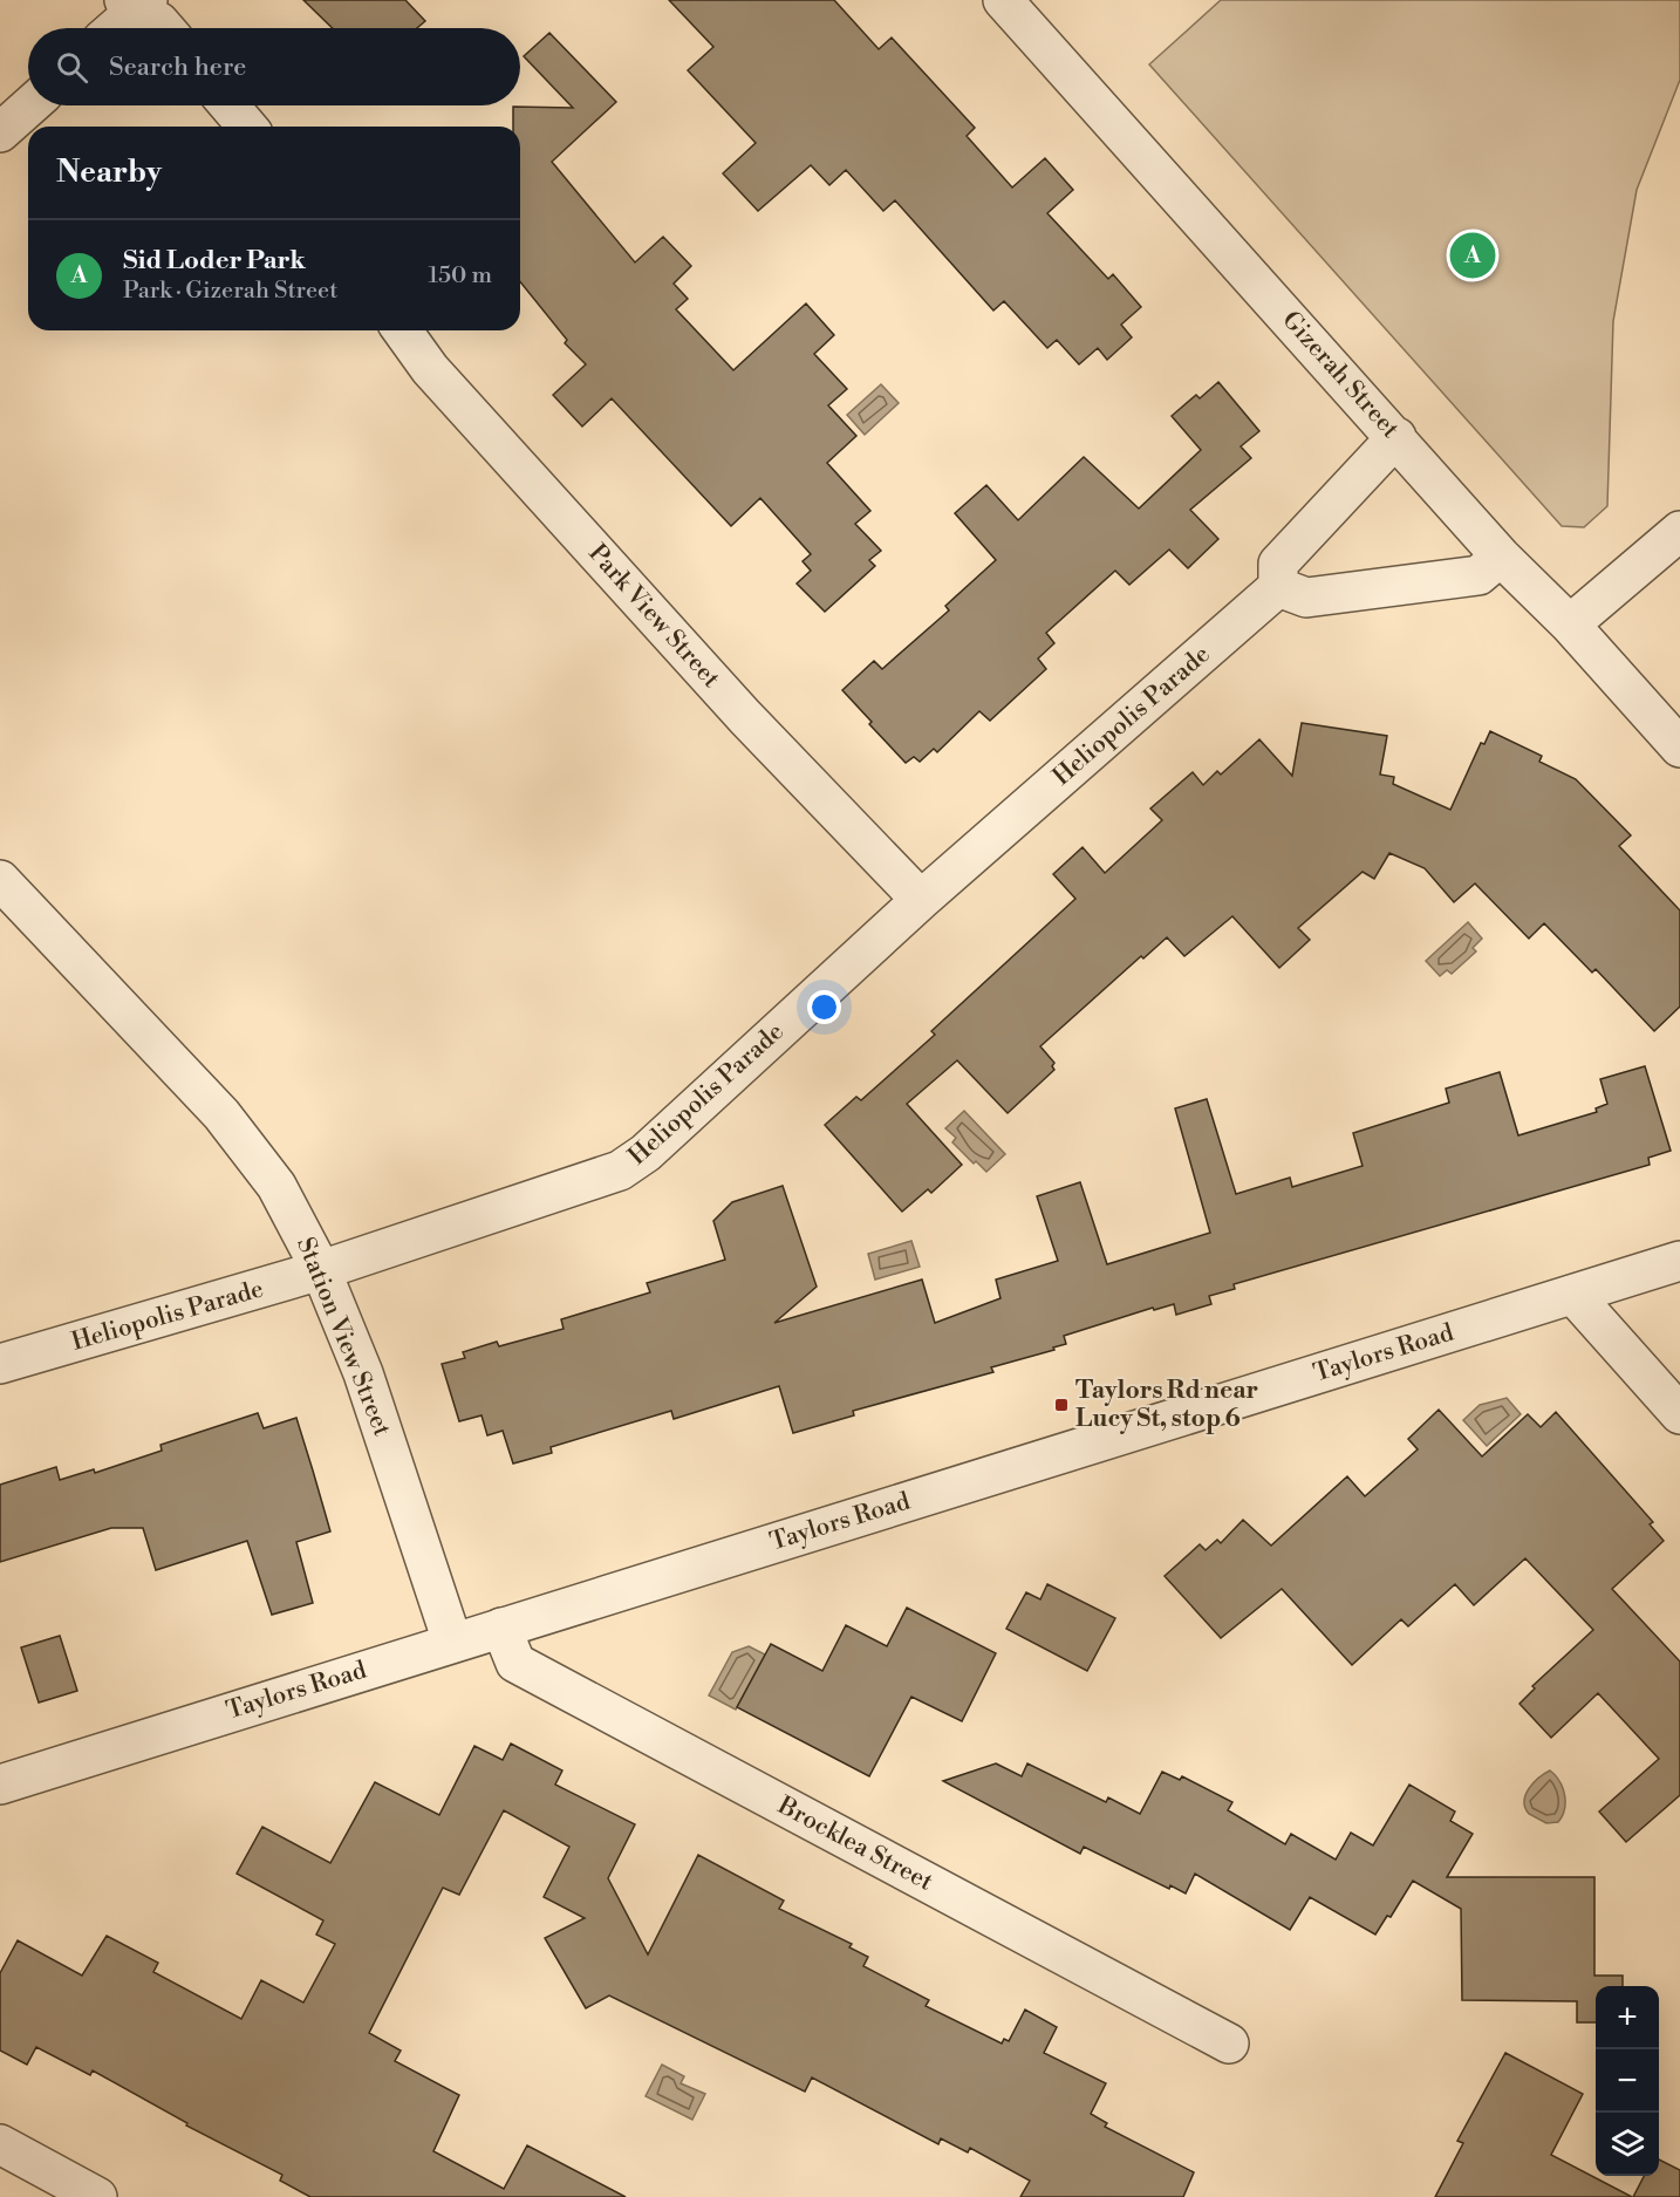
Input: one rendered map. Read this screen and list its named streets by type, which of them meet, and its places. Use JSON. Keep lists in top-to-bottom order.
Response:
{
  "streets": {
    "street": [
      "Gizerah Street",
      "Park View Street",
      "Heliopolis Parade",
      "Station View Street",
      "Taylors Road",
      "Brocklea Street"
    ]
  },
  "crossings": [
    ["Park View Street", "Heliopolis Parade"],
    ["Heliopolis Parade", "Station View Street"],
    ["Station View Street", "Taylors Road"],
    ["Taylors Road", "Brocklea Street"]
  ],
  "places": {
    "transit": ["Taylors Rd near Lucy St, stop 6"]
  },
  "page": {
    "search": "Search here",
    "heading": "Nearby",
    "list": [
      {
        "mark": "A",
        "name": "Sid Loder Park",
        "note": "Park · Gizerah Street",
        "value": "150 m"
      }
    ],
    "pins": "A",
    "map_buttons": ["+", "−"]
  }
}
